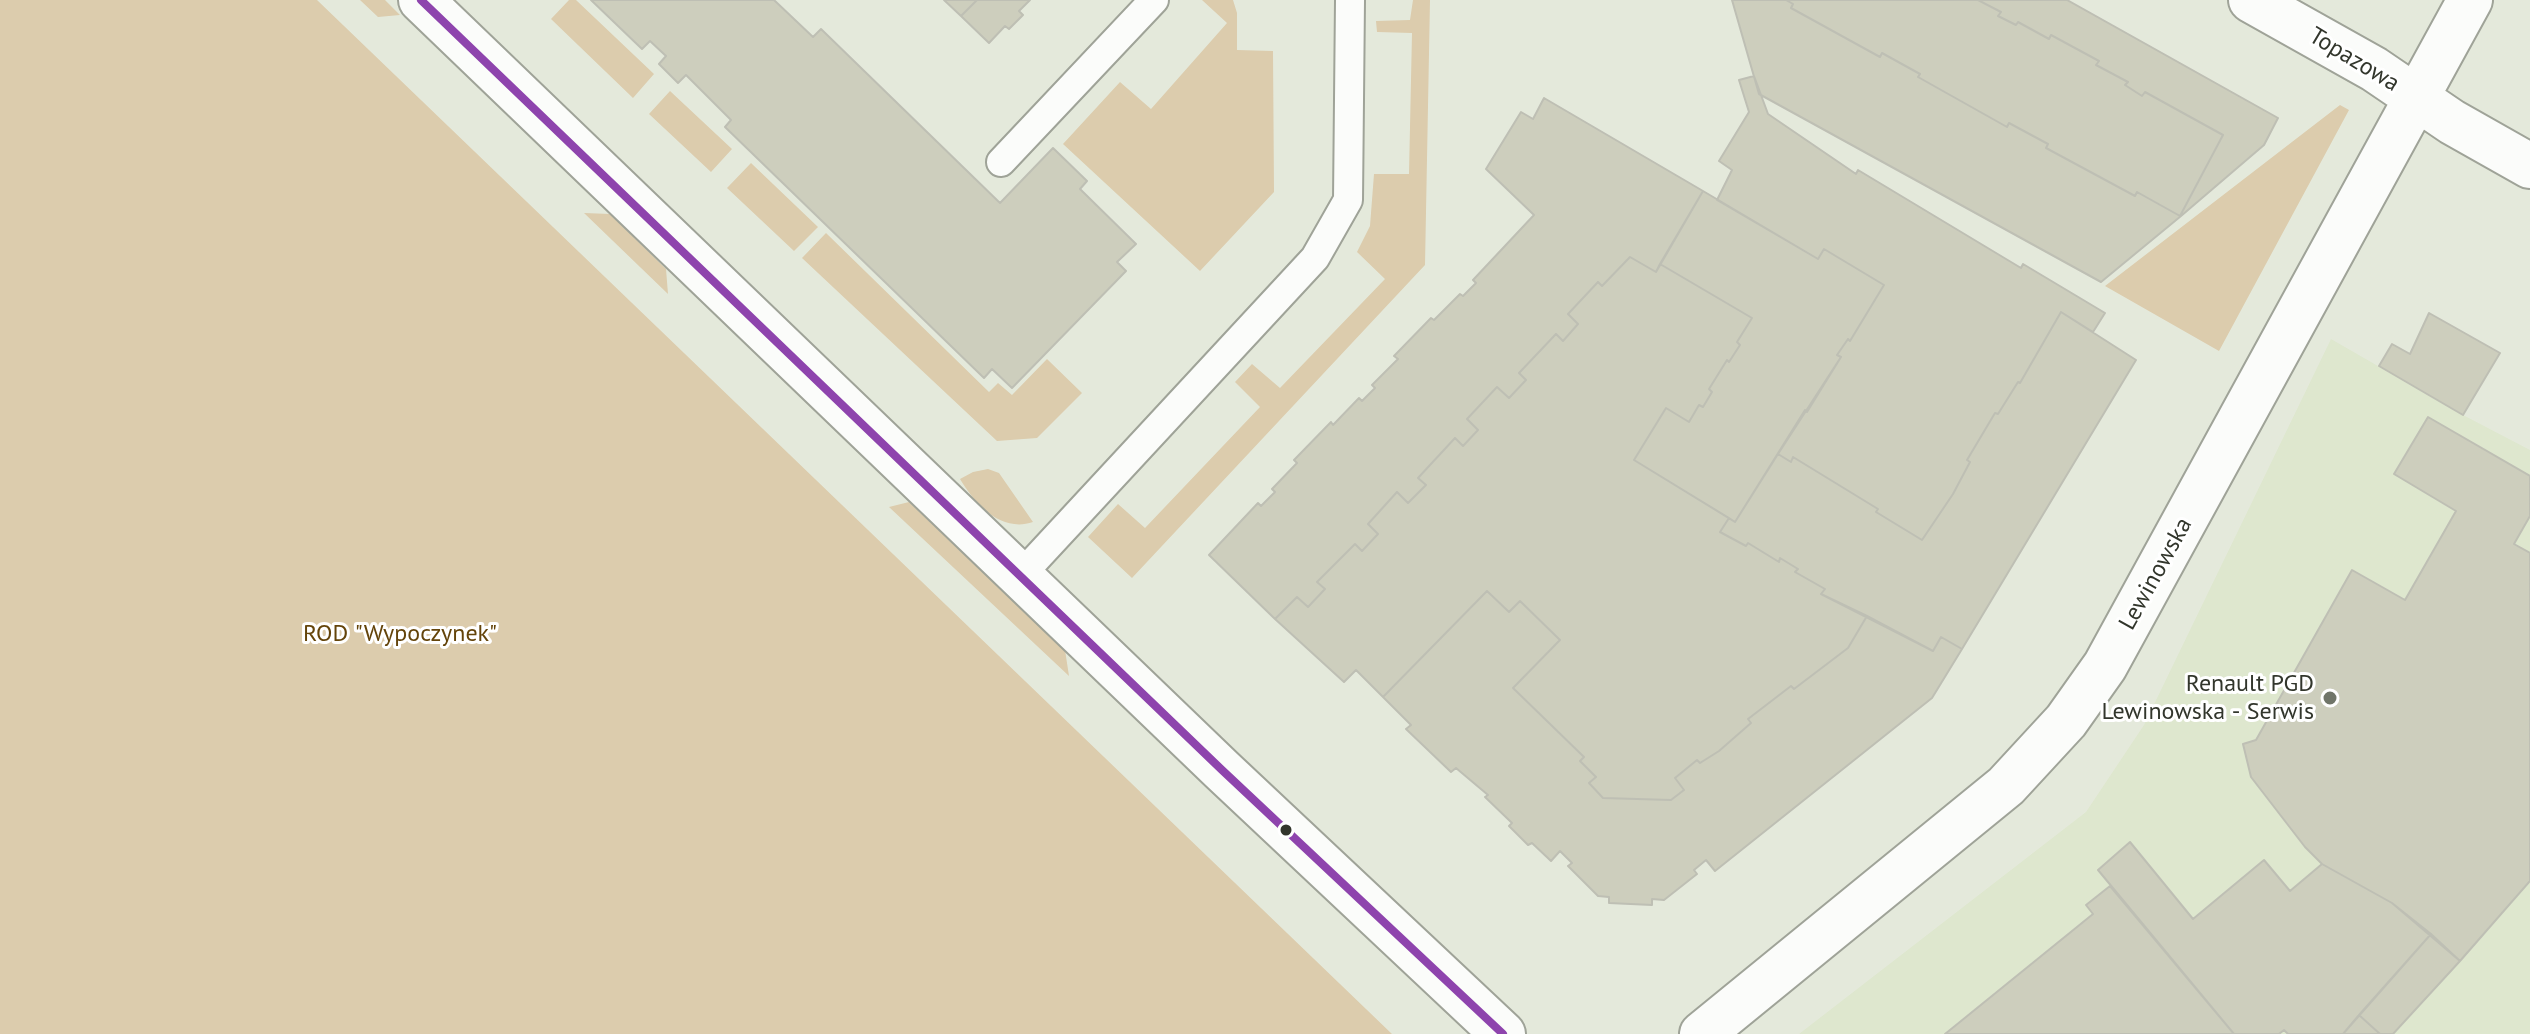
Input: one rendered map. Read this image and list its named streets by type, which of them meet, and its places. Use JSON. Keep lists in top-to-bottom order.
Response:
{
  "streets": {
    "street": ["Topazowa", "Lewinowska"]
  },
  "crossings": [
    ["Topazowa", "Lewinowska"]
  ],
  "parks": ["ROD \"Wypoczynek\""],
  "places": ["Renault PGD Lewinowska - Serwis"]
}
